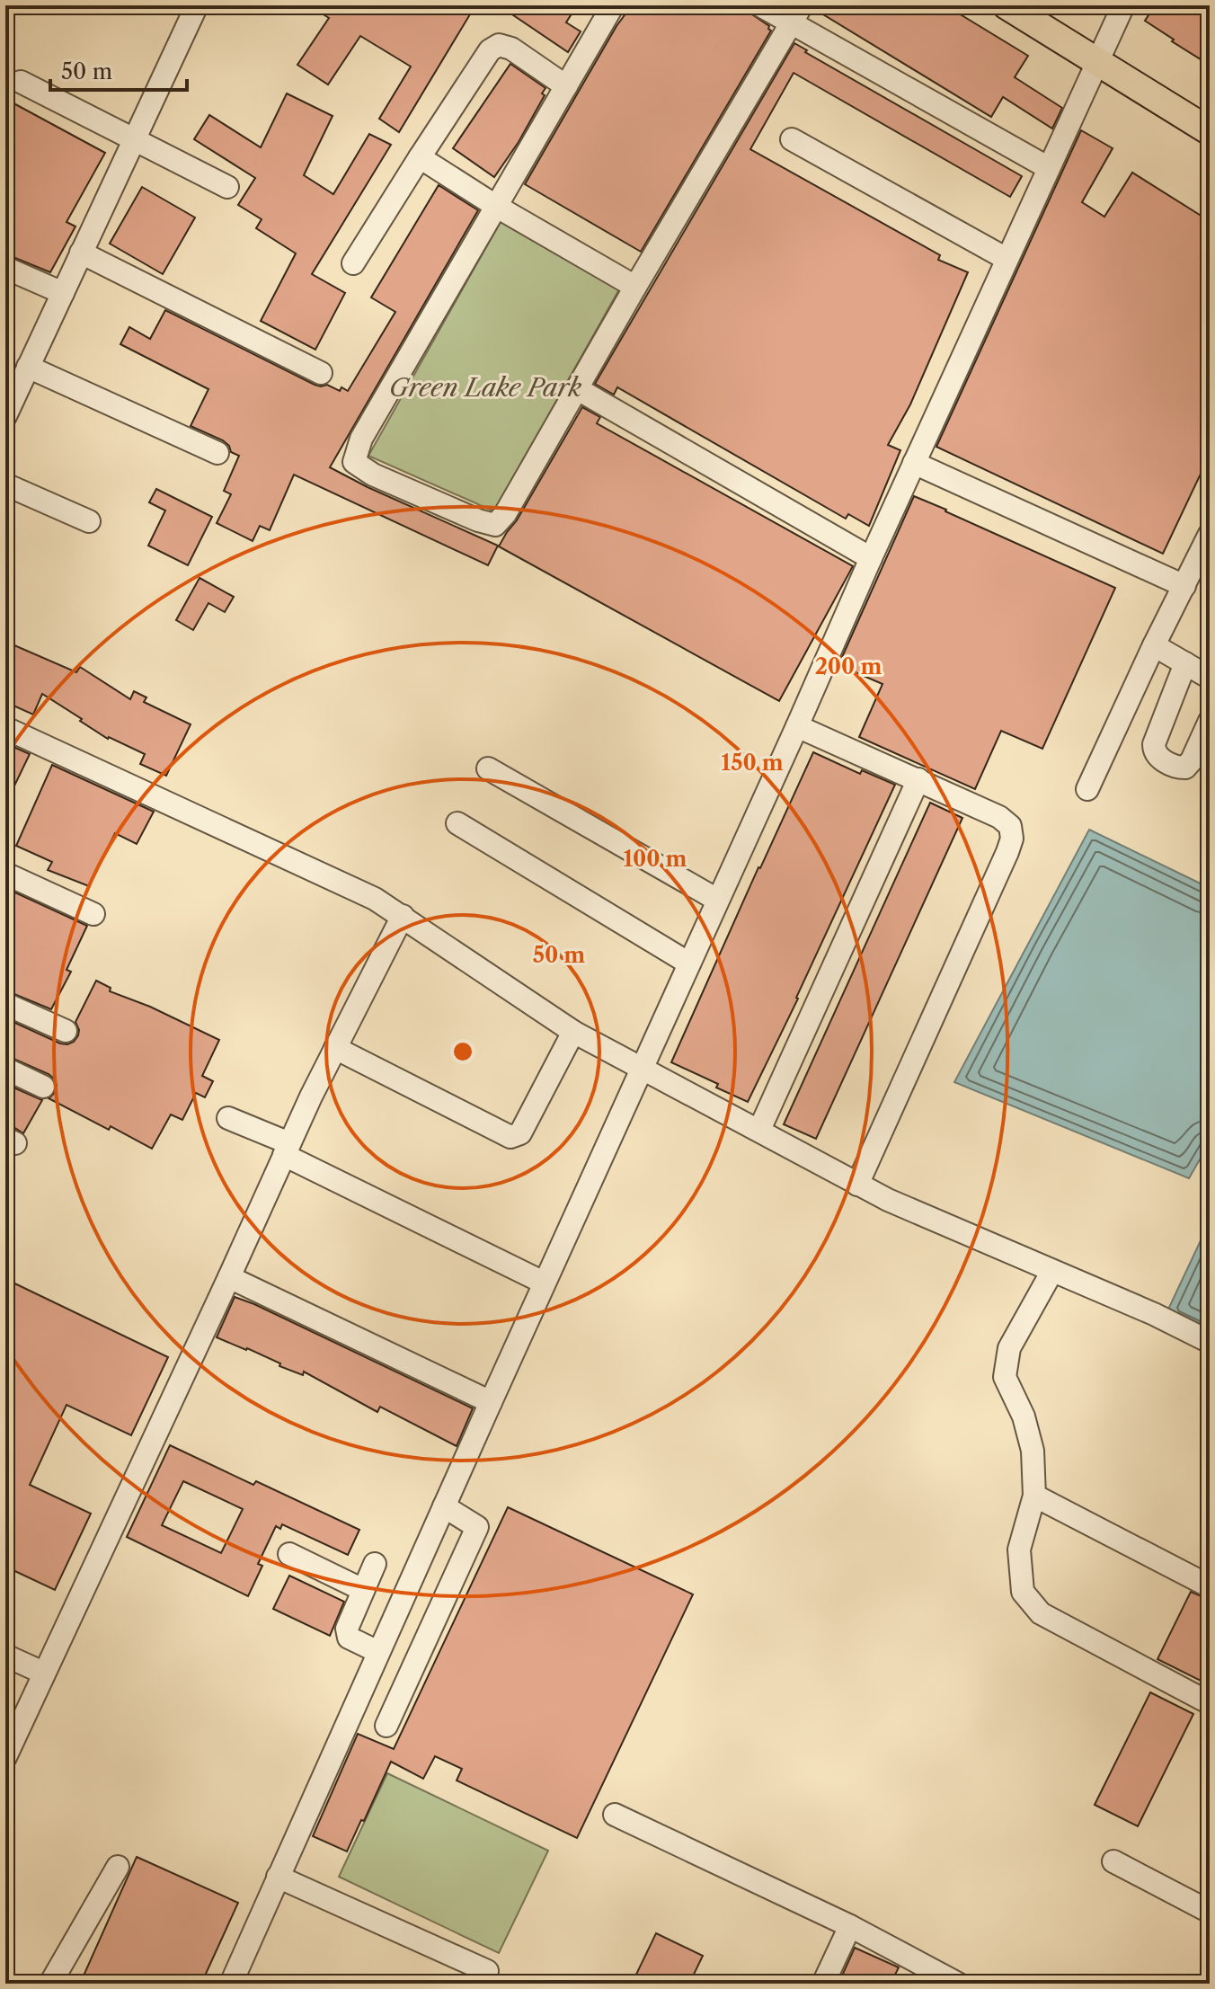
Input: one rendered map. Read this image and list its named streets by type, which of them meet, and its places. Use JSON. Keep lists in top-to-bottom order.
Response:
{
  "parks": ["Green Lake Park"],
  "scale_bar": "50 m",
  "rings": [
    "200 m",
    "150 m",
    "100 m",
    "50 m"
  ]
}
